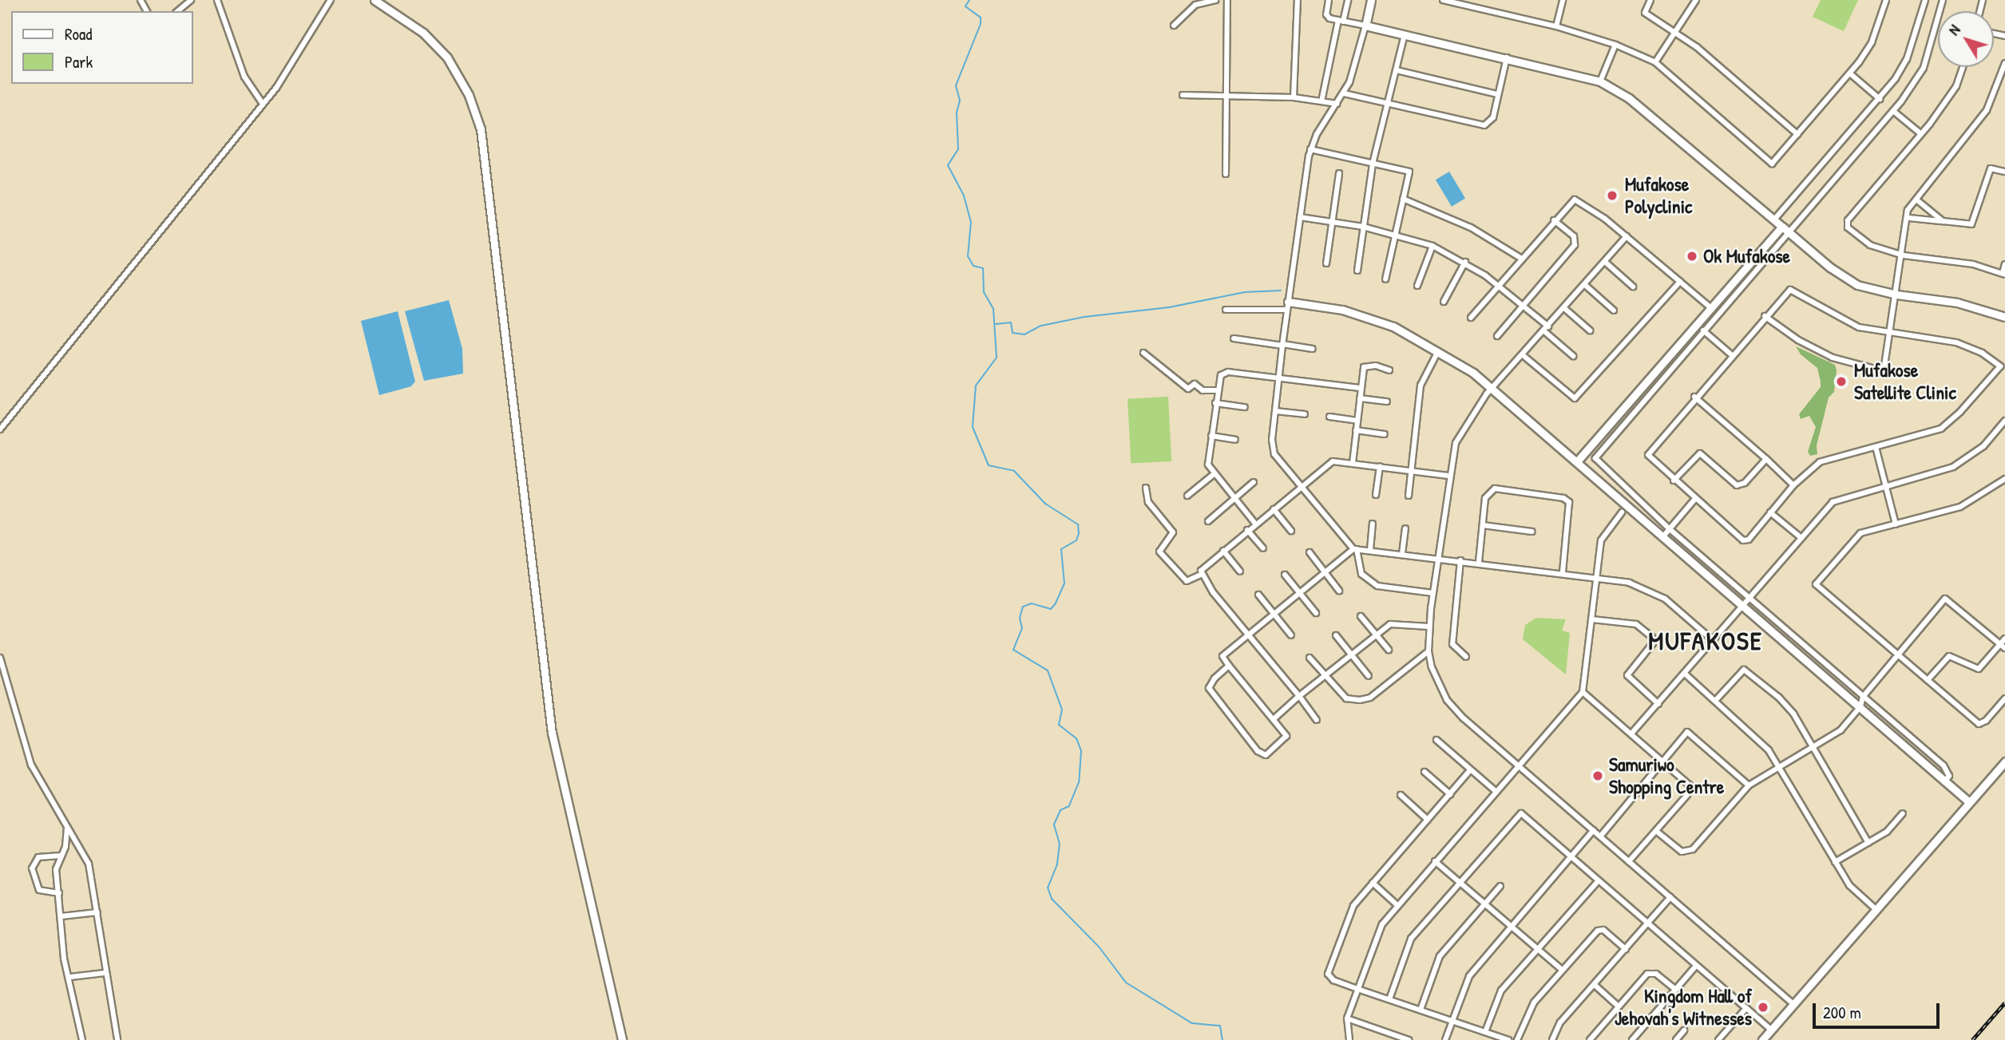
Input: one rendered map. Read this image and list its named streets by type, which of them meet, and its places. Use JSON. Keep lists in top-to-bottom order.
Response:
{
  "districts": ["MUFAKOSE"],
  "places": [
    "Mufakose Polyclinic",
    "Ok Mufakose",
    "Mufakose Satellite Clinic",
    "Samuriwo Shopping Centre",
    "Kingdom Hall of Jehovah's Witnesses"
  ],
  "legend": ["Road", "Park"],
  "scale_bar": "200 m",
  "north": "top left"
}
